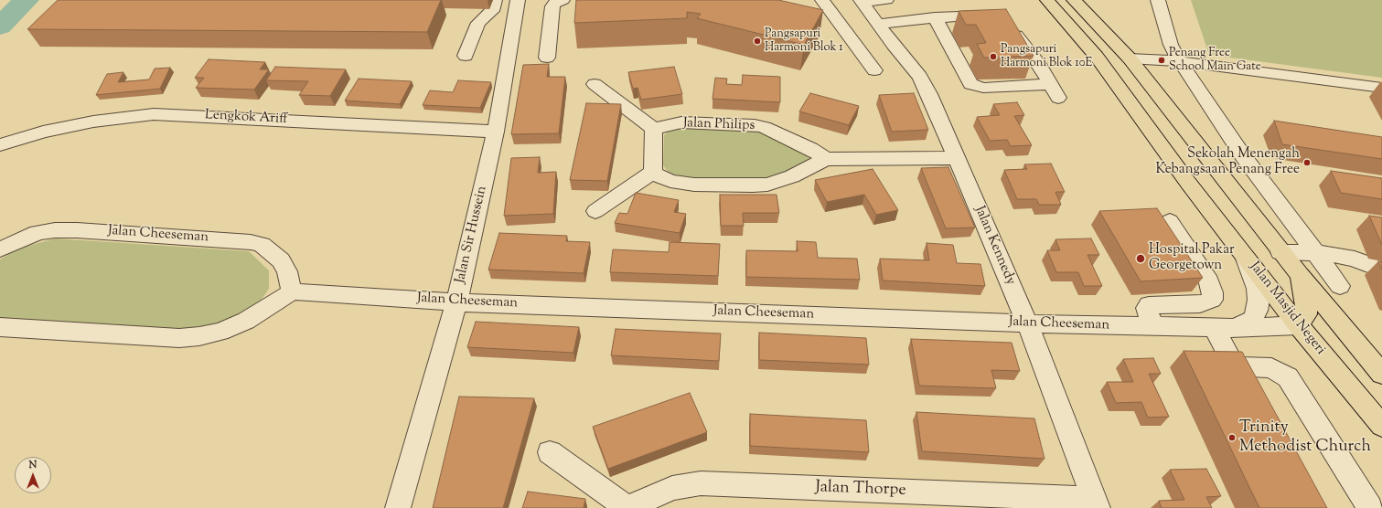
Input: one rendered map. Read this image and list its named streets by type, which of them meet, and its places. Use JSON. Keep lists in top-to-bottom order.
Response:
{
  "streets": {
    "highway": ["Jalan Masjid Negeri"],
    "street": [
      "Lengkok Ariff",
      "Jalan Philips",
      "Jalan Cheeseman",
      "Jalan Sir Hussein",
      "Jalan Kennedy",
      "Jalan Thorpe"
    ]
  },
  "crossings": [
    ["Lengkok Ariff", "Jalan Sir Hussein"],
    ["Jalan Cheeseman", "Jalan Sir Hussein"],
    ["Jalan Cheeseman", "Jalan Kennedy"],
    ["Jalan Cheeseman", "Jalan Masjid Negeri"],
    ["Jalan Kennedy", "Jalan Thorpe"]
  ],
  "places": [
    "Pangsapuri Harmoni Blok 1",
    "Pangsapuri Harmoni Blok 10E",
    "Penang Free School Main Gate",
    "Sekolah Menengah Kebangsaan Penang Free",
    "Hospital Pakar Georgetown",
    "Trinity Methodist Church"
  ],
  "north": "top"
}
